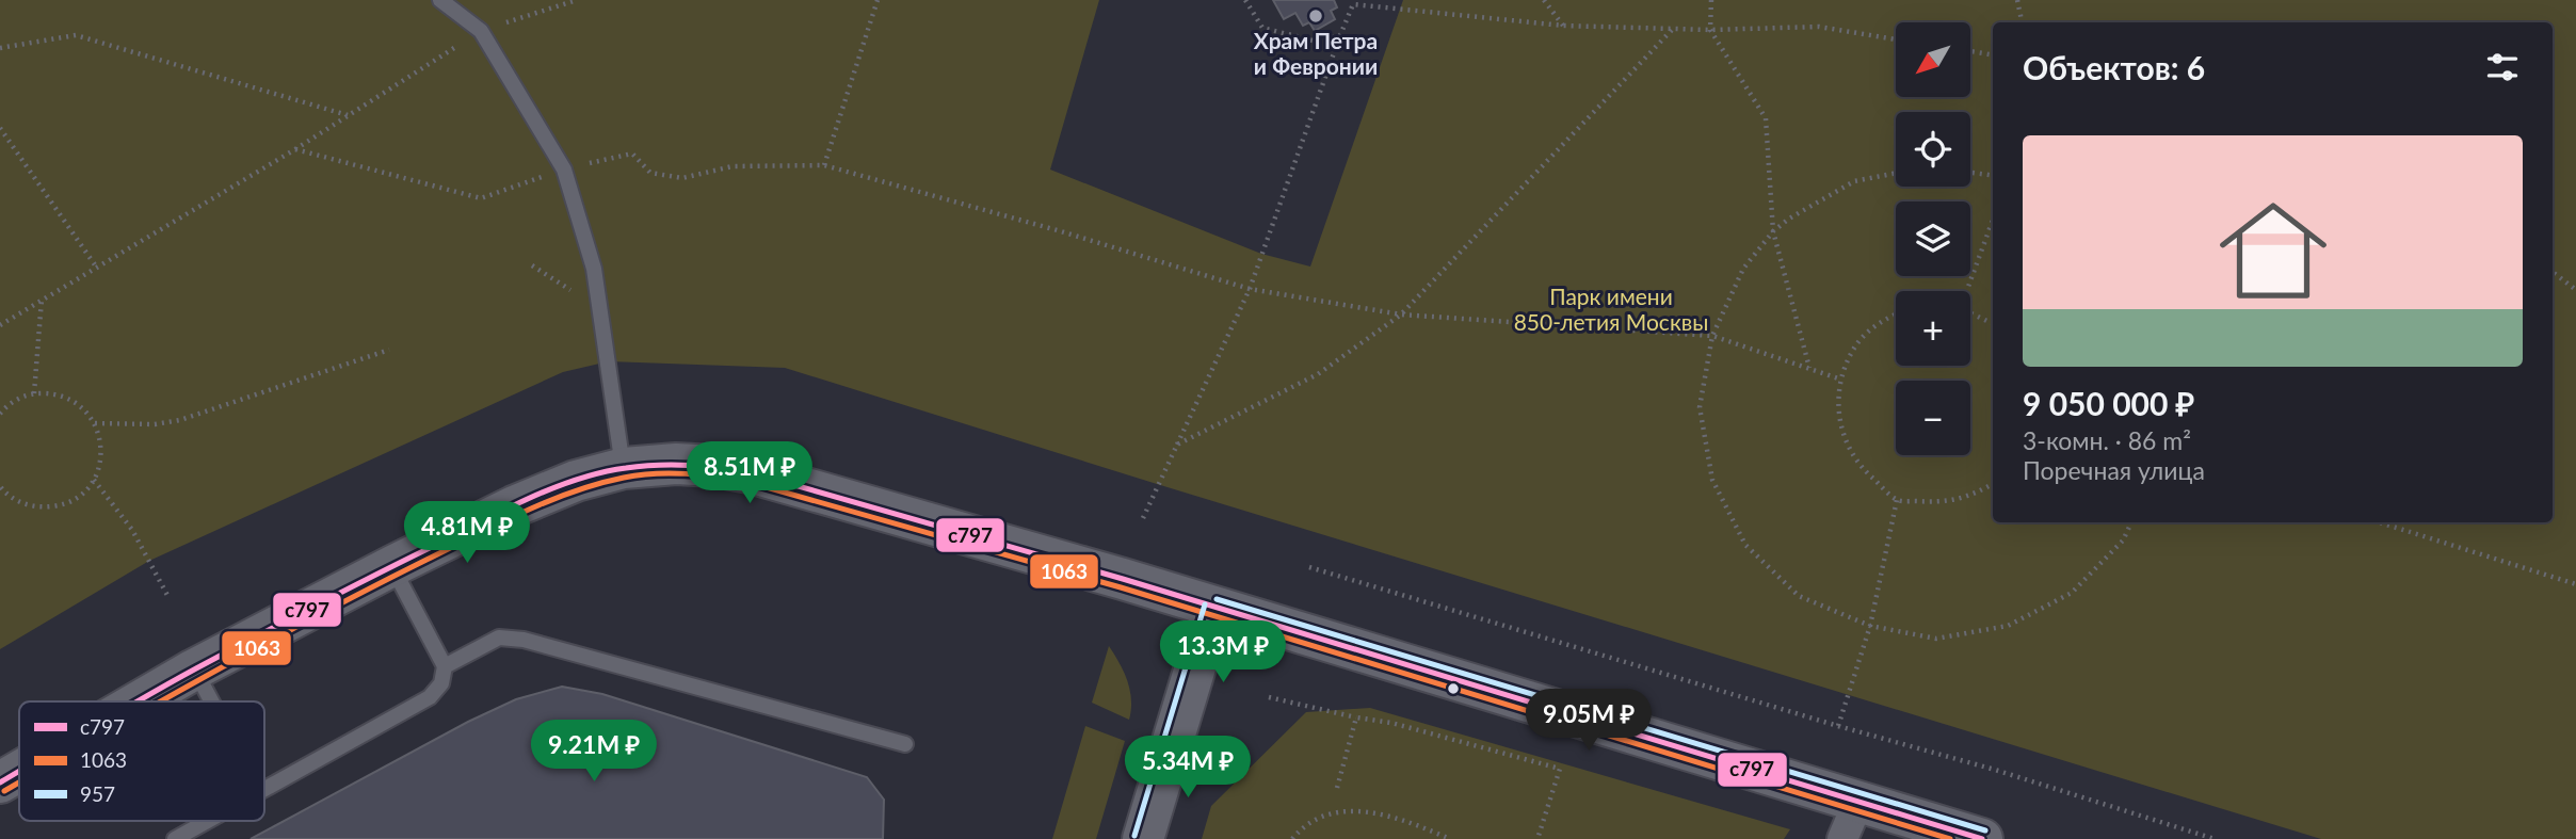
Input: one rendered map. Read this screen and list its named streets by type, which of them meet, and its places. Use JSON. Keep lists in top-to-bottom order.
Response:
{
  "parks": ["Парк имени 850-летия Москвы"],
  "places": ["Храм Петра и Февронии"],
  "lines": ["transit line с797", "transit line 1063", "transit line 957"],
  "legend": ["с797", "1063", "957"],
  "north": "bottom left",
  "page": {
    "map_buttons": ["+", "−"],
    "heading": "Объектов: 6",
    "list": [
      {
        "name": "9 050 000 ₽",
        "note": "3-комн. · 86 m² · Поречная улица"
      }
    ],
    "price": [
      "8.51M ₽",
      "4.81M ₽",
      "13.3M ₽",
      "9.05M ₽",
      "9.21M ₽",
      "5.34M ₽"
    ]
  }
}
